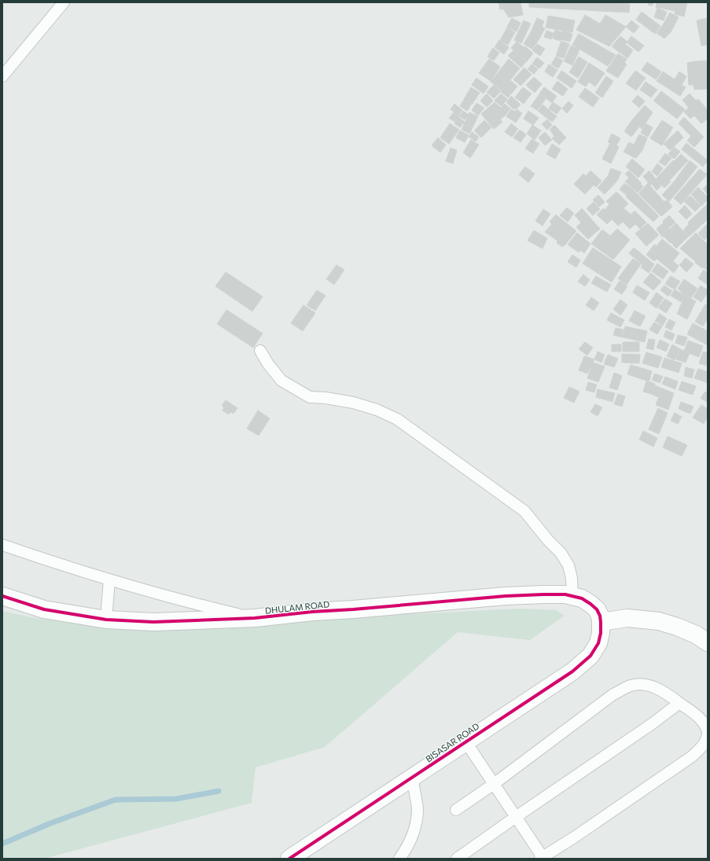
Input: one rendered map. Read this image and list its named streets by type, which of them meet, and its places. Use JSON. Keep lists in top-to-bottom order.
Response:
{
  "streets": {
    "street": ["DHULAM ROAD", "BISASAR ROAD"]
  },
  "crossings": [
    ["DHULAM ROAD", "BISASAR ROAD"]
  ]
}
